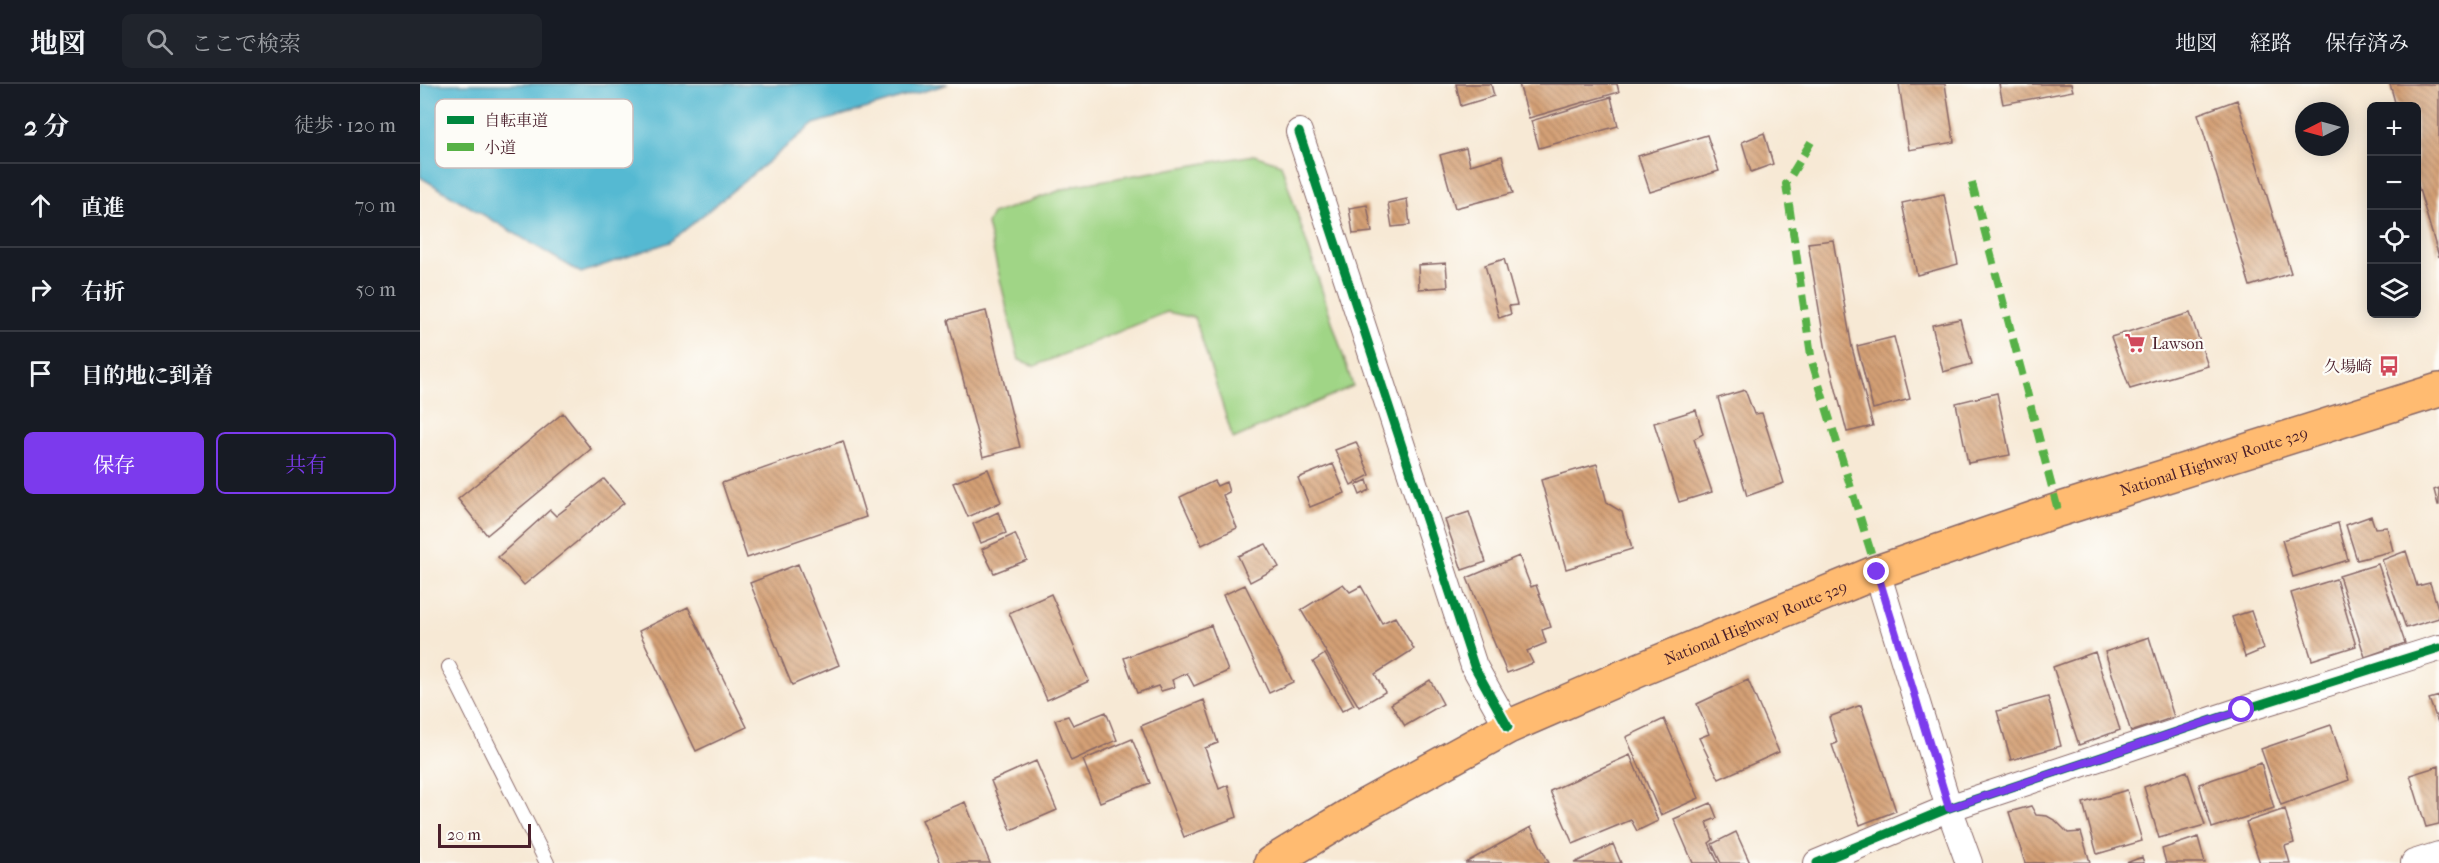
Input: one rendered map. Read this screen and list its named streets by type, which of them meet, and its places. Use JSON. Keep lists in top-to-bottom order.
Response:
{
  "streets": {
    "highway": ["National Highway Route 329"]
  },
  "places": {
    "supermarket": ["Lawson"],
    "bus stop": ["久場崎"]
  },
  "legend": ["自転車道", "小道"],
  "scale_bar": "20 m",
  "north": "left",
  "page": {
    "header": "地図",
    "search": "ここで検索",
    "nav": ["地図", "経路", "保存済み"],
    "heading": ["2 分", "徒歩 · 120 m"],
    "map_buttons": ["+", "−"],
    "list": [
      ["直進", "70 m"],
      ["右折", "50 m"],
      "目的地に到着"
    ],
    "buttons": ["保存", "共有"],
    "scale": "20 m"
  }
}
